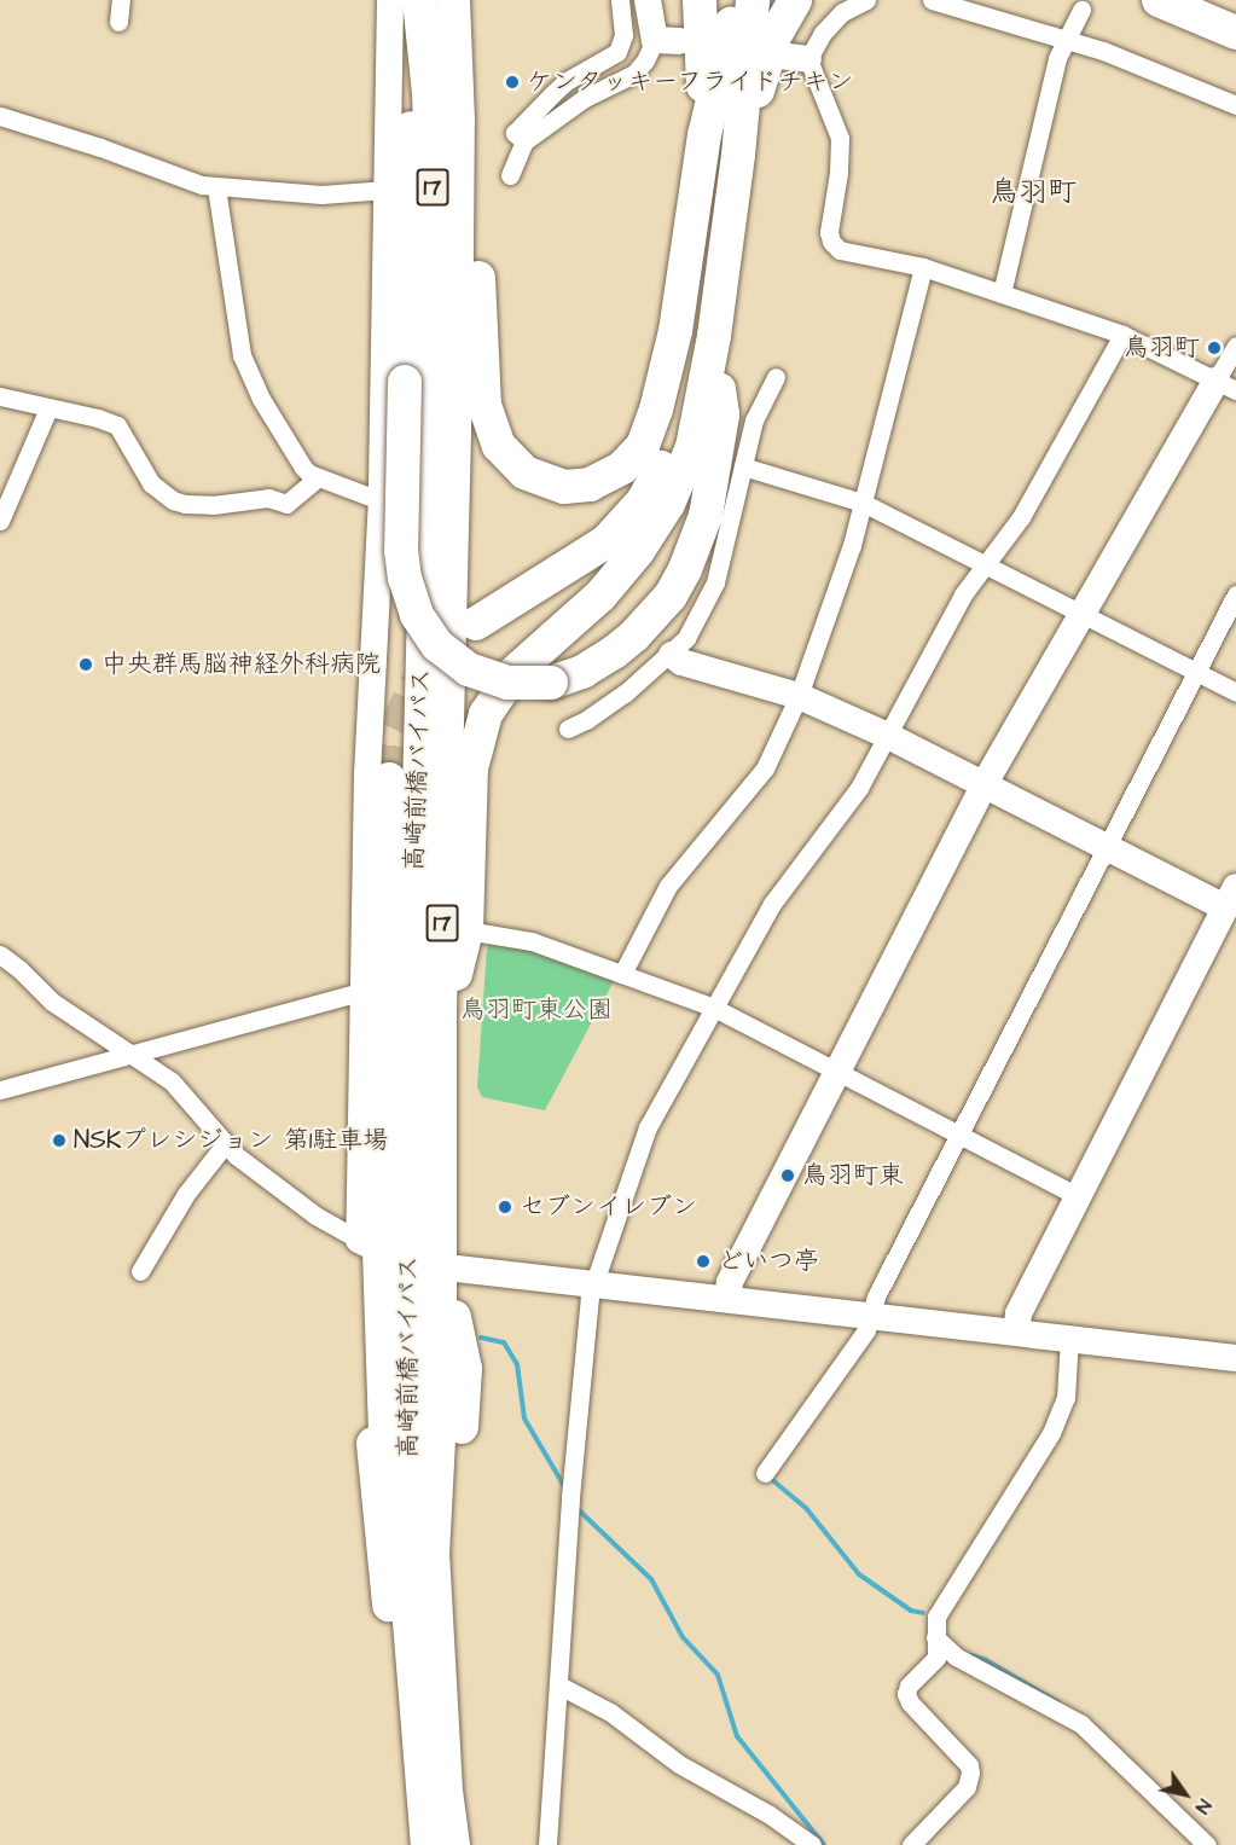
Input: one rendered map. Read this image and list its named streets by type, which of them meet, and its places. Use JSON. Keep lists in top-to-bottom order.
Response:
{
  "streets": {
    "highway": ["17", "高崎前橋バイパス"]
  },
  "districts": ["鳥羽町"],
  "parks": ["鳥羽町東公園"],
  "places": [
    "ケンタッキーフライドチキン",
    "鳥羽町",
    "中央群馬脳神経外科病院",
    "NSKプレシジョン 第1駐車場",
    "鳥羽町東",
    "セブンイレブン",
    "どいつ亭"
  ],
  "north": "bottom right"
}
